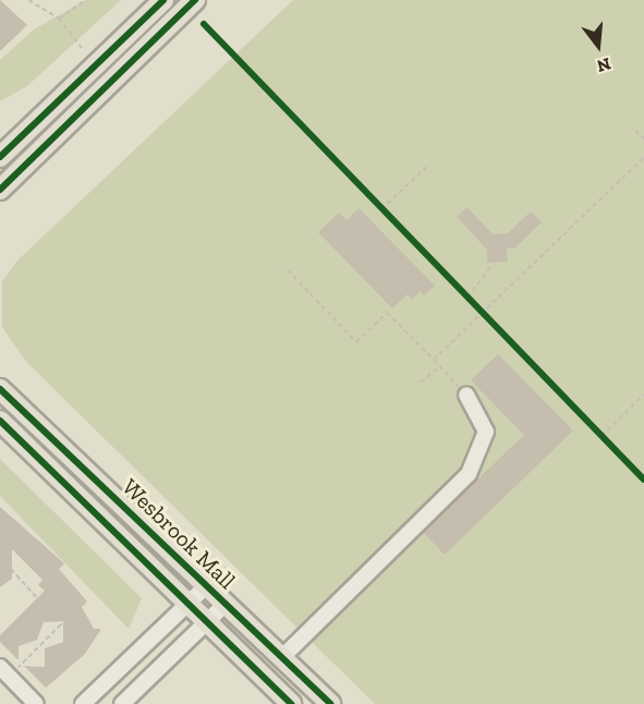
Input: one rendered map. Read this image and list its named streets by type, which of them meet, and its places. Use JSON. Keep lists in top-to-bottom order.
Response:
{
  "streets": {
    "main road": ["Wesbrook Mall"]
  },
  "north": "bottom"
}
